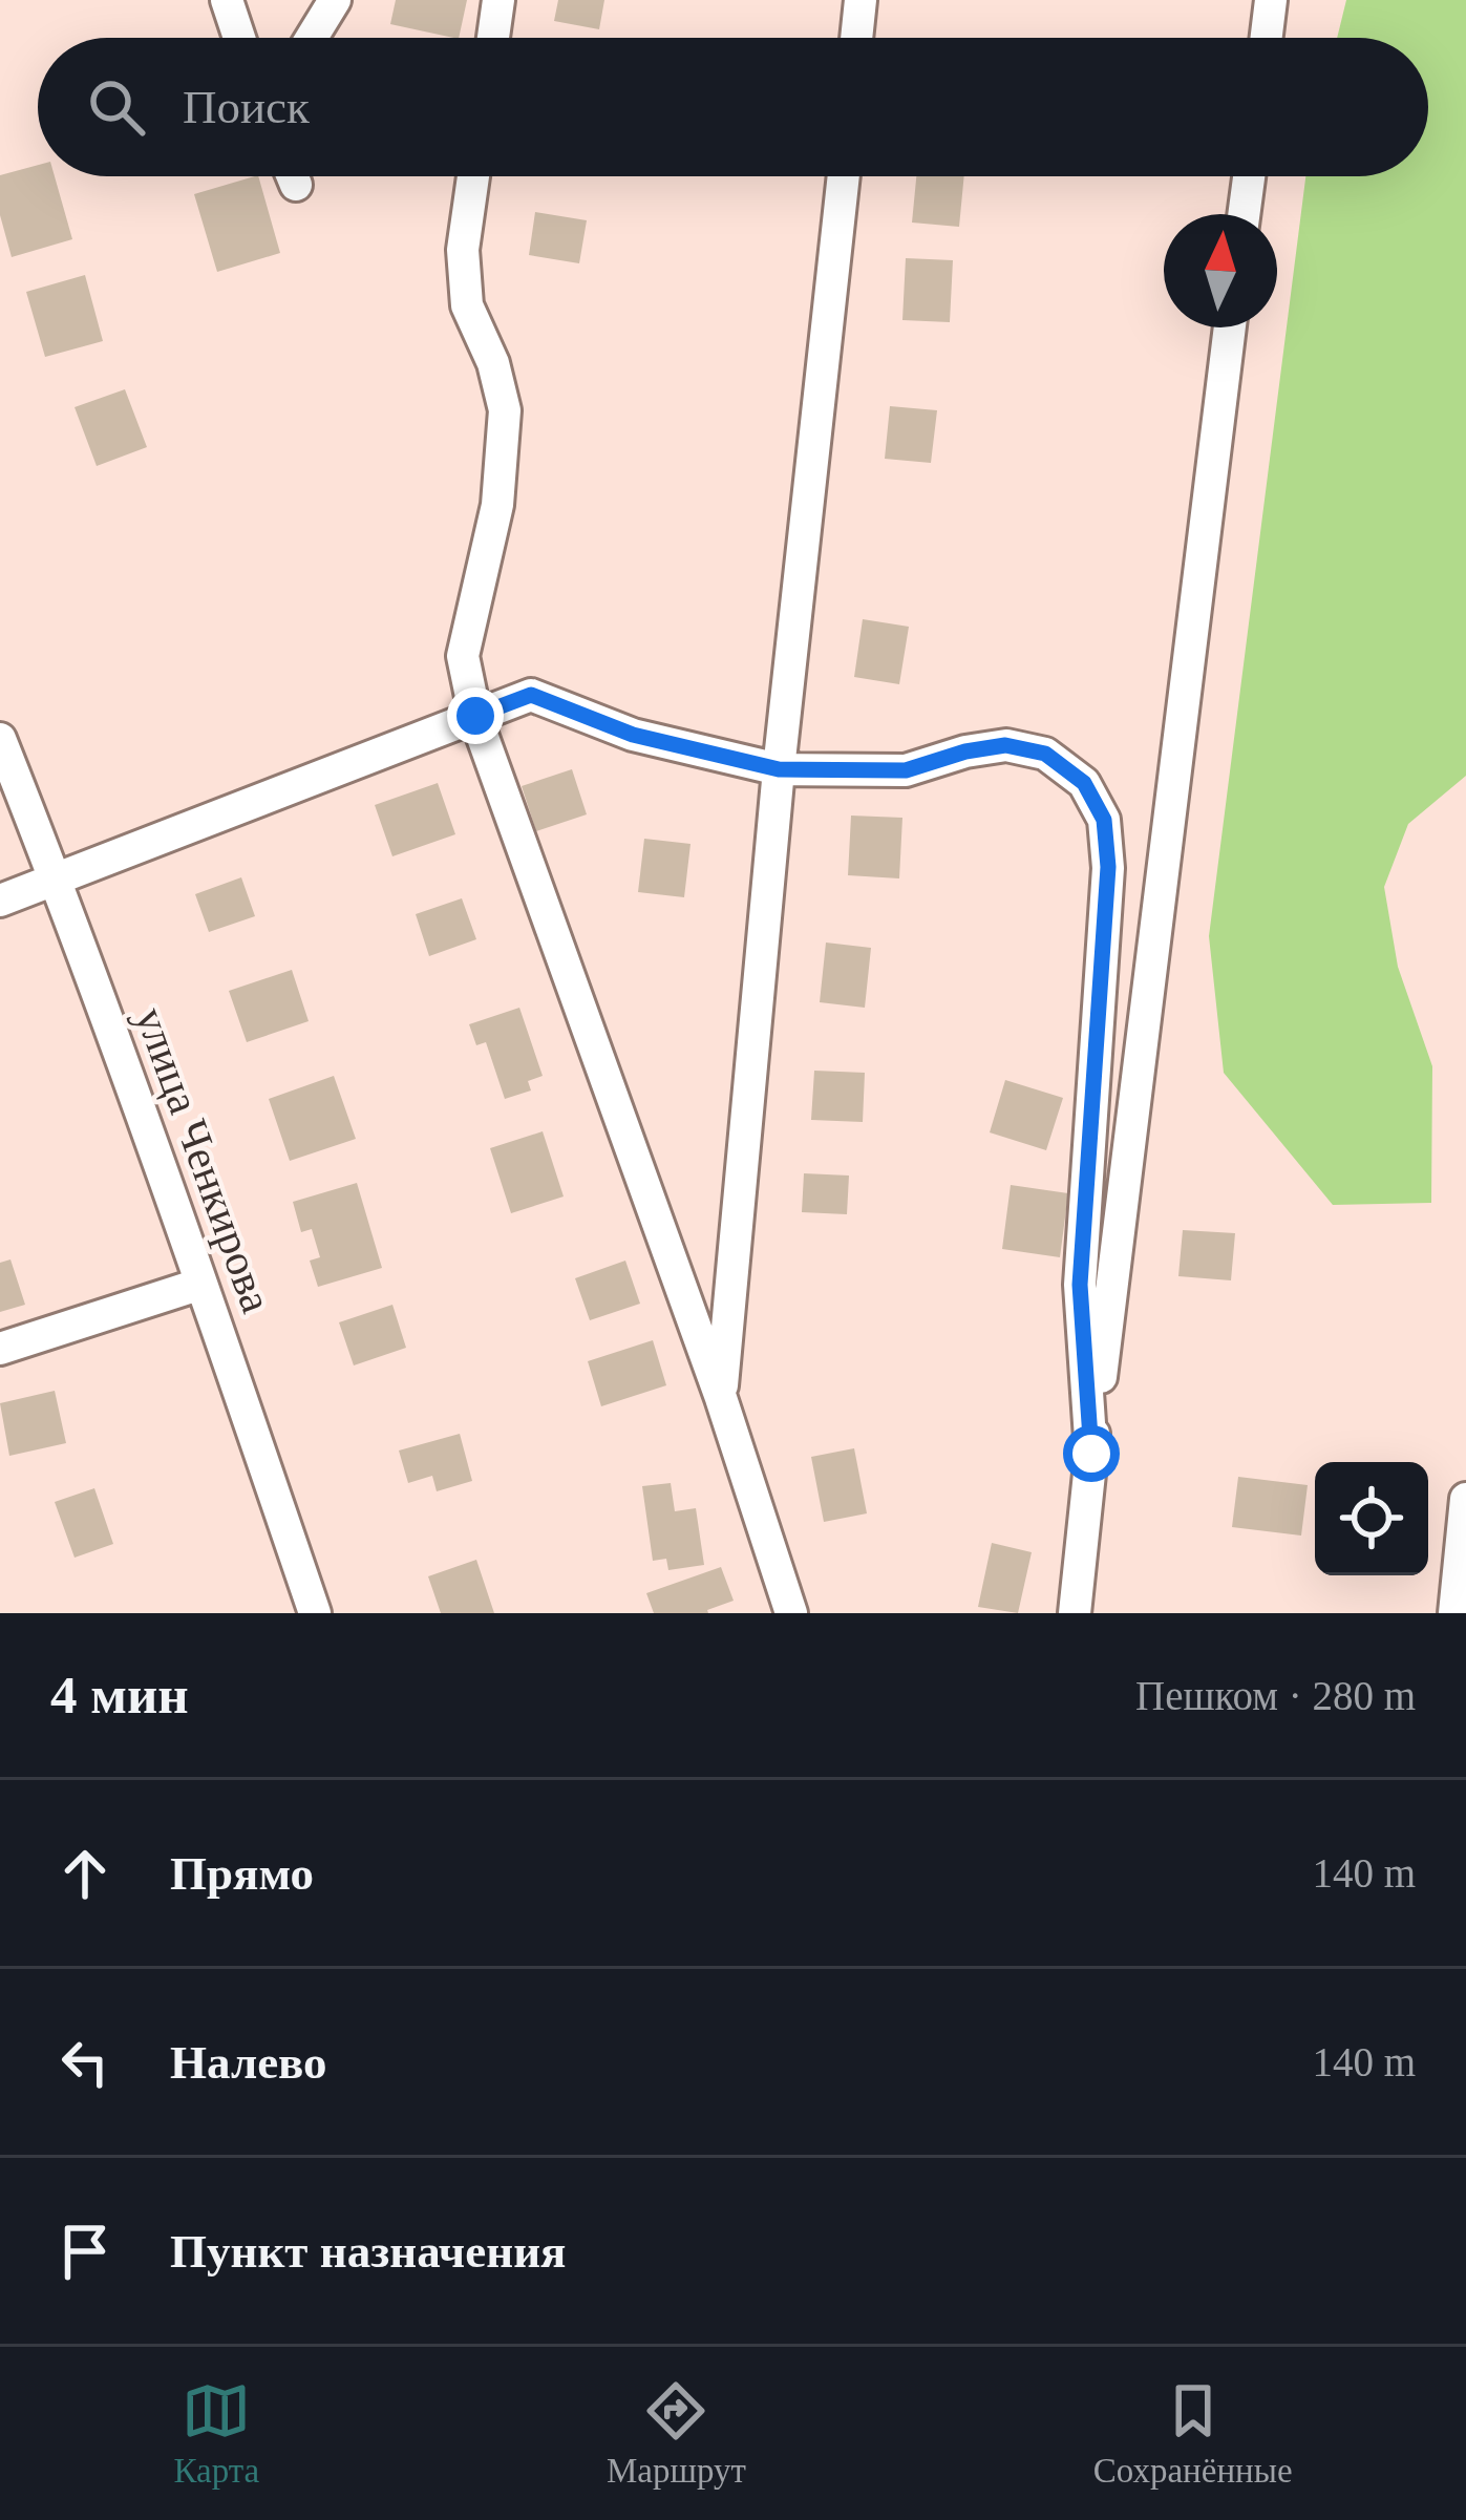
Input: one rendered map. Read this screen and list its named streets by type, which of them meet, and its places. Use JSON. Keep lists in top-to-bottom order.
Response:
{
  "streets": {
    "street": ["улица Ченкирова"]
  },
  "north": "top",
  "page": {
    "search": "Поиск",
    "heading": ["4 мин", "Пешком · 280 m"],
    "list": [
      ["Прямо", "140 m"],
      ["Налево", "140 m"],
      "Пункт назначения"
    ],
    "nav": ["Карта", "Маршрут", "Сохранённые"]
  }
}
